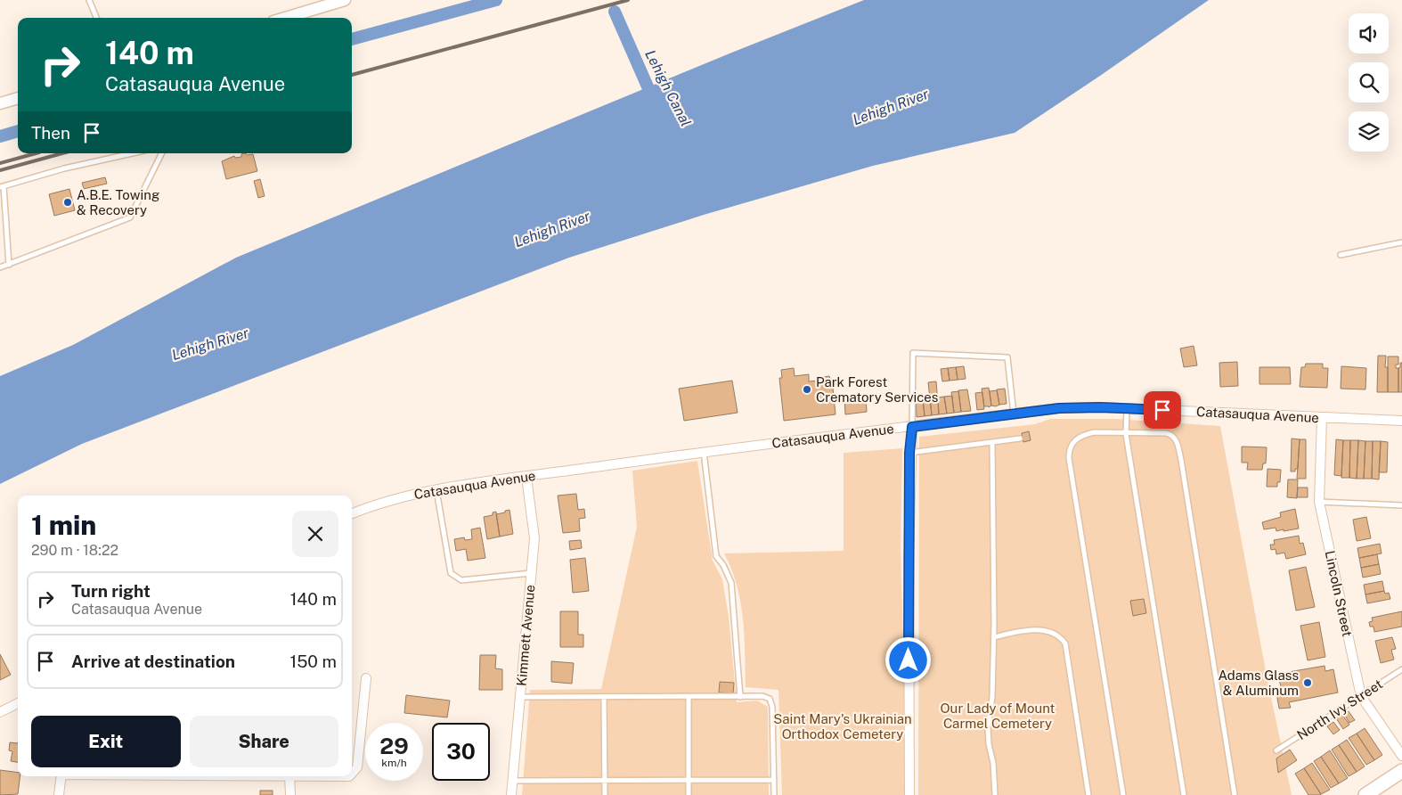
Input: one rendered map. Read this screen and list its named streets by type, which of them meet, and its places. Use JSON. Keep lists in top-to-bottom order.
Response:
{
  "streets": {
    "street": ["Catasauqua Avenue", "Lincoln Street", "Kimmett Avenue"],
    "lane": ["North Ivy Street"]
  },
  "crossings": [
    ["Catasauqua Avenue", "Lincoln Street"],
    ["Catasauqua Avenue", "Kimmett Avenue"],
    ["Lincoln Street", "North Ivy Street"]
  ],
  "water": ["Lehigh Canal", "Lehigh River"],
  "parks": ["Our Lady of Mount Carmel Cemetery", "Saint Mary's Ukrainian Orthodox Cemetery"],
  "places": ["A.B.E. Towing & Recovery", "Park Forest Crematory Services", "Adams Glass & Aluminum"],
  "page": {
    "turn": ["140 m", "Catasauqua Avenue"],
    "then": "Then",
    "heading": ["1 min", "290 m · 18:22"],
    "list": [
      {
        "name": "Turn right",
        "note": "Catasauqua Avenue",
        "value": "140 m"
      },
      {
        "name": "Arrive at destination",
        "value": "150 m"
      }
    ],
    "buttons": ["Exit", "Share"],
    "speed": "29 km/h",
    "limit": "30"
  }
}
